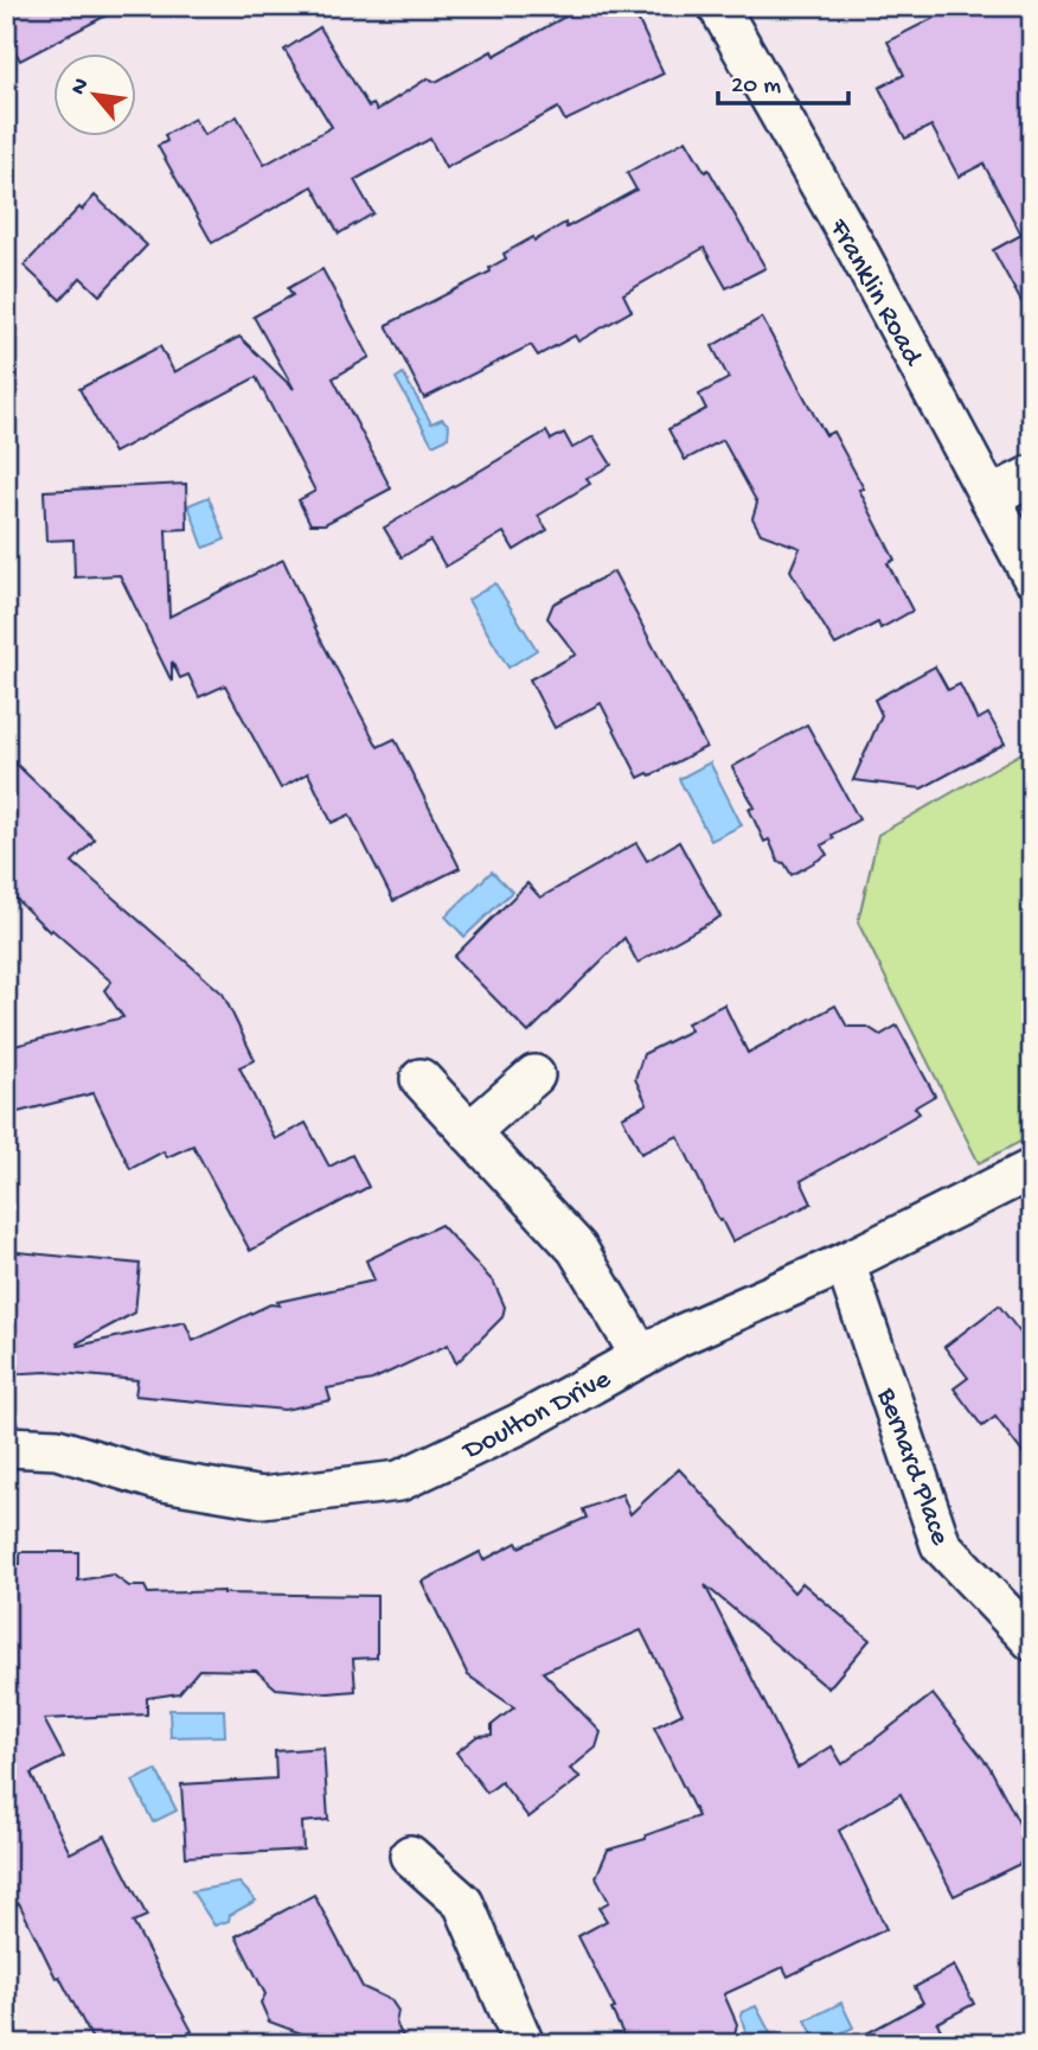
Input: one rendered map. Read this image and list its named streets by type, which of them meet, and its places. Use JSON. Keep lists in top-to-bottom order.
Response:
{
  "streets": {
    "street": ["Franklin Road", "Doulton Drive", "Bernard Place"]
  },
  "crossings": [
    ["Doulton Drive", "Bernard Place"]
  ],
  "scale_bar": "20 m",
  "north": "top left"
}
